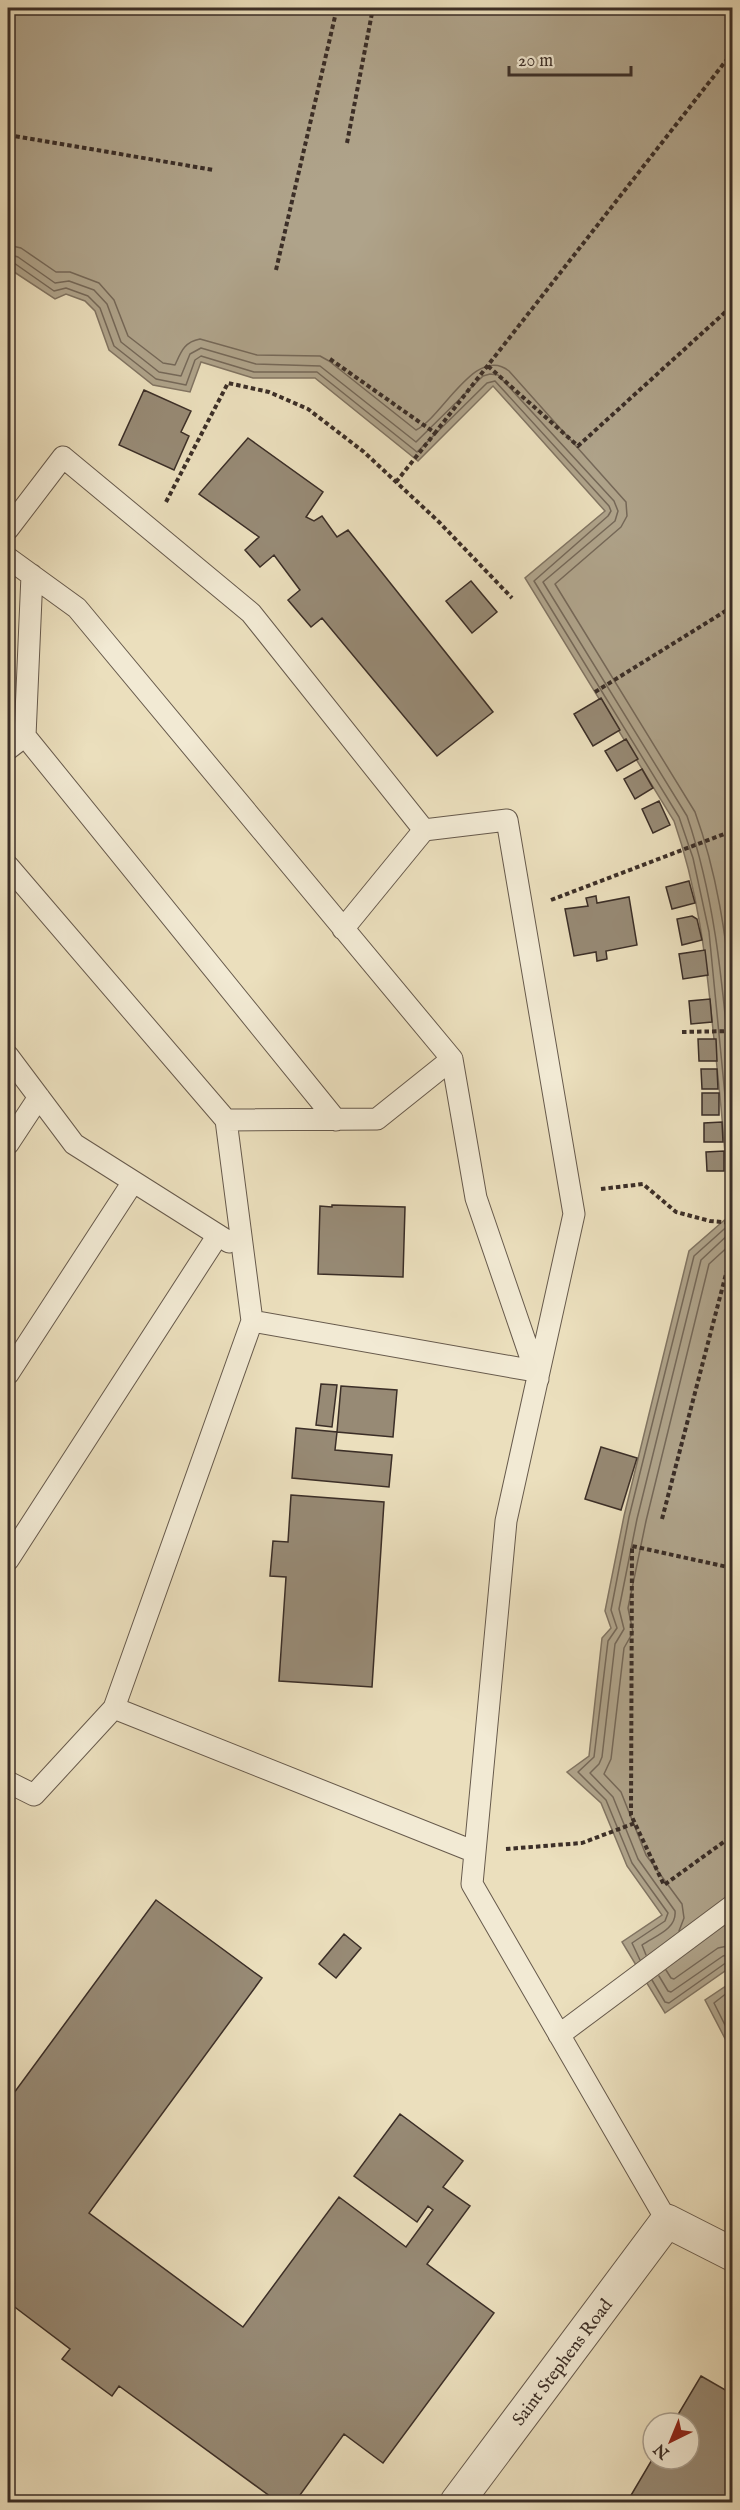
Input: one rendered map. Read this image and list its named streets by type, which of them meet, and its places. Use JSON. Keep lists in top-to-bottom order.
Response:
{
  "streets": {
    "street": ["Saint Stephens Road"]
  },
  "scale_bar": "20 m",
  "north": "bottom left"
}
